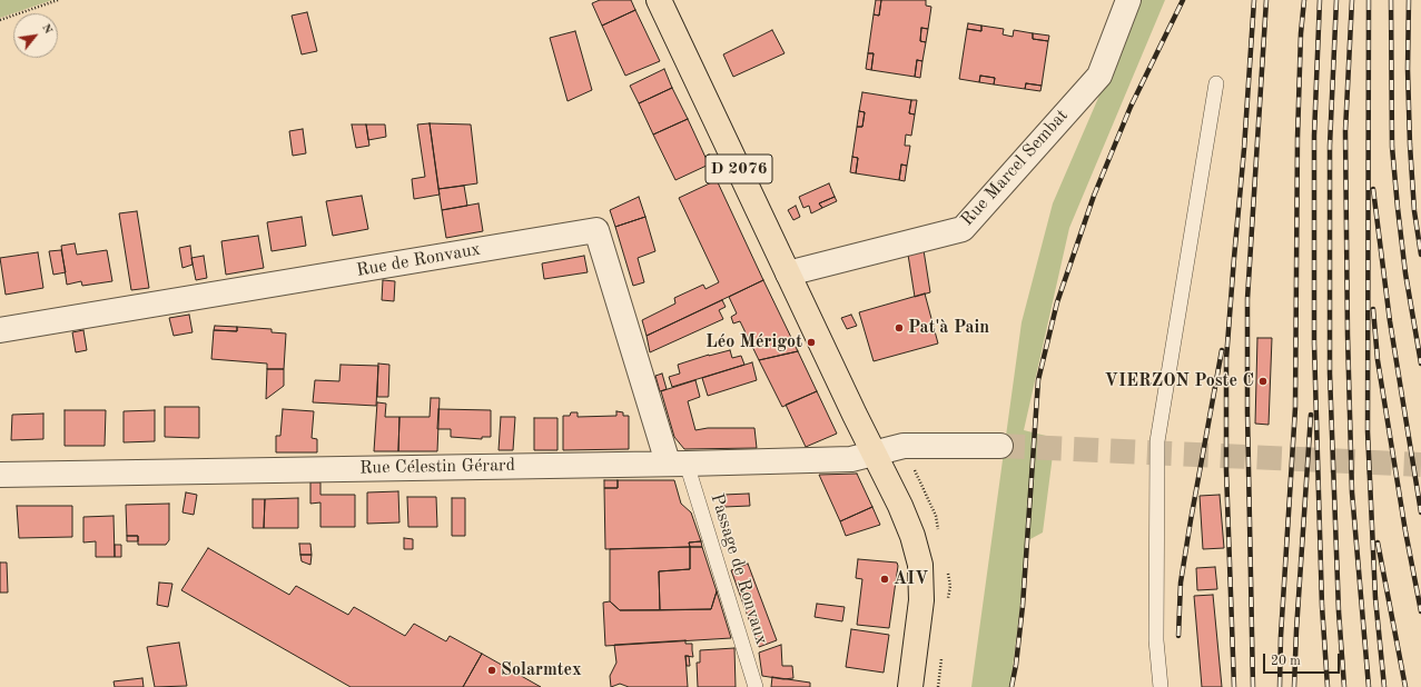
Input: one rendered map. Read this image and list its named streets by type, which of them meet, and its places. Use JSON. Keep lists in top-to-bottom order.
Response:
{
  "streets": {
    "main road": ["D 2076"],
    "street": ["Rue Marcel Sembat", "Rue de Ronvaux", "Rue Célestin Gérard"],
    "lane": ["Passage de Ronvaux"]
  },
  "crossings": [
    ["Rue Marcel Sembat", "D 2076"],
    ["D 2076", "Rue Célestin Gérard"],
    ["Rue de Ronvaux", "Rue Célestin Gérard"],
    ["Rue de Ronvaux", "Passage de Ronvaux"],
    ["Rue Célestin Gérard", "Passage de Ronvaux"]
  ],
  "places": [
    "Pat'à Pain",
    "Léo Mérigot",
    "VIERZON Poste C",
    "AIV",
    "Solarmtex"
  ],
  "scale_bar": "20 m",
  "north": "top right"
}
